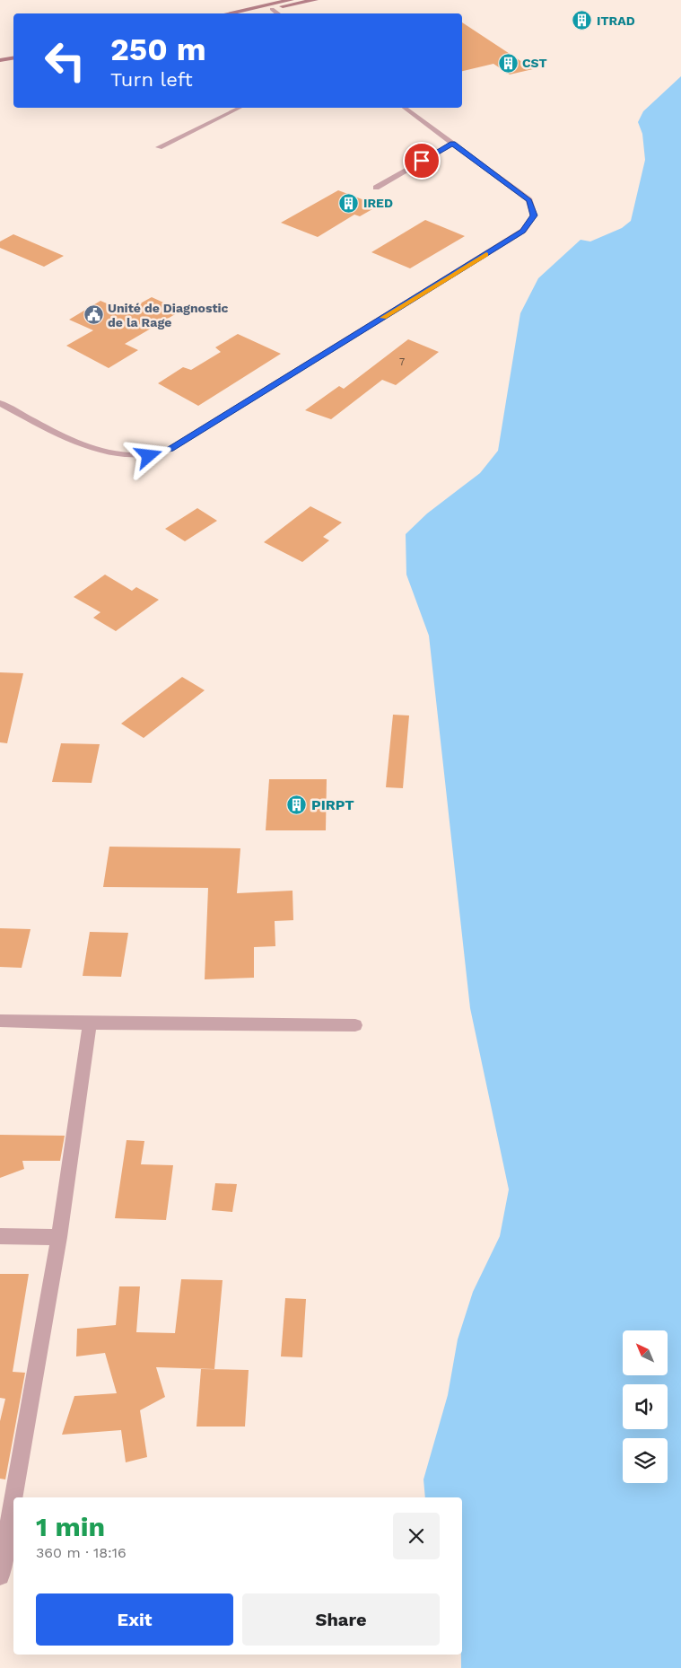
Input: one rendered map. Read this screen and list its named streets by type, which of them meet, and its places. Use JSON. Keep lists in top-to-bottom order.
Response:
{
  "places": {
    "building": [
      "ITRAD",
      "CST",
      "IRED",
      "PIRPT"
    ],
    "public building": ["Unité de Diagnostic de la Rage"]
  },
  "house_numbers": ["7"],
  "north": "top left",
  "page": {
    "turn": ["250 m", "Turn left"],
    "heading": ["1 min", "360 m · 18:16"],
    "buttons": ["Exit", "Share"]
  }
}
